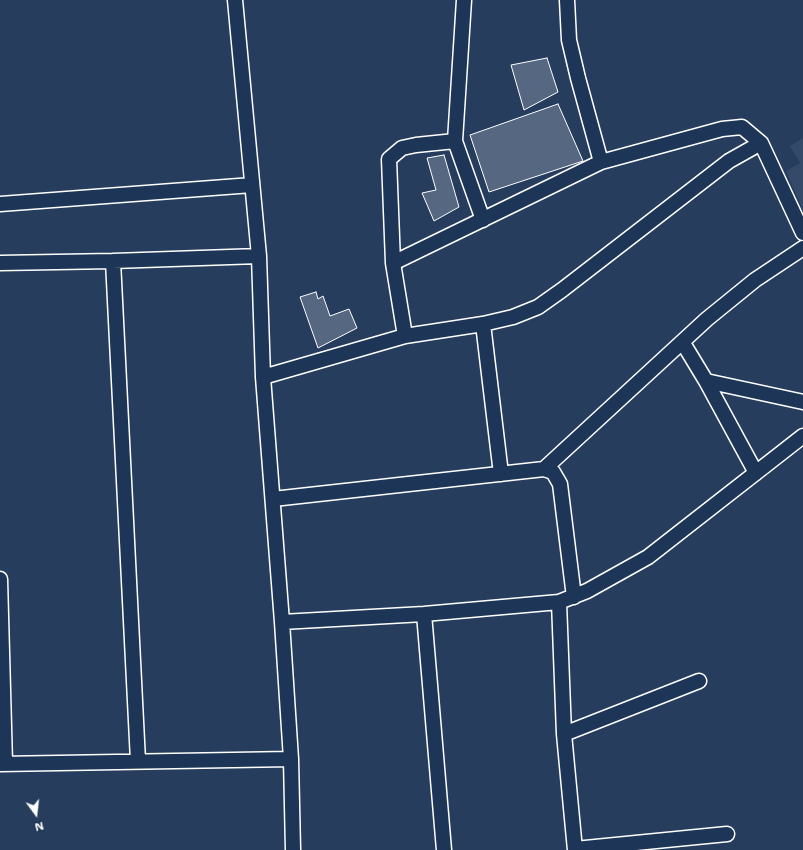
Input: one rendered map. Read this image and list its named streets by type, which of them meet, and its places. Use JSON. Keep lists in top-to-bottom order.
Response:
{
  "north": "bottom"
}
